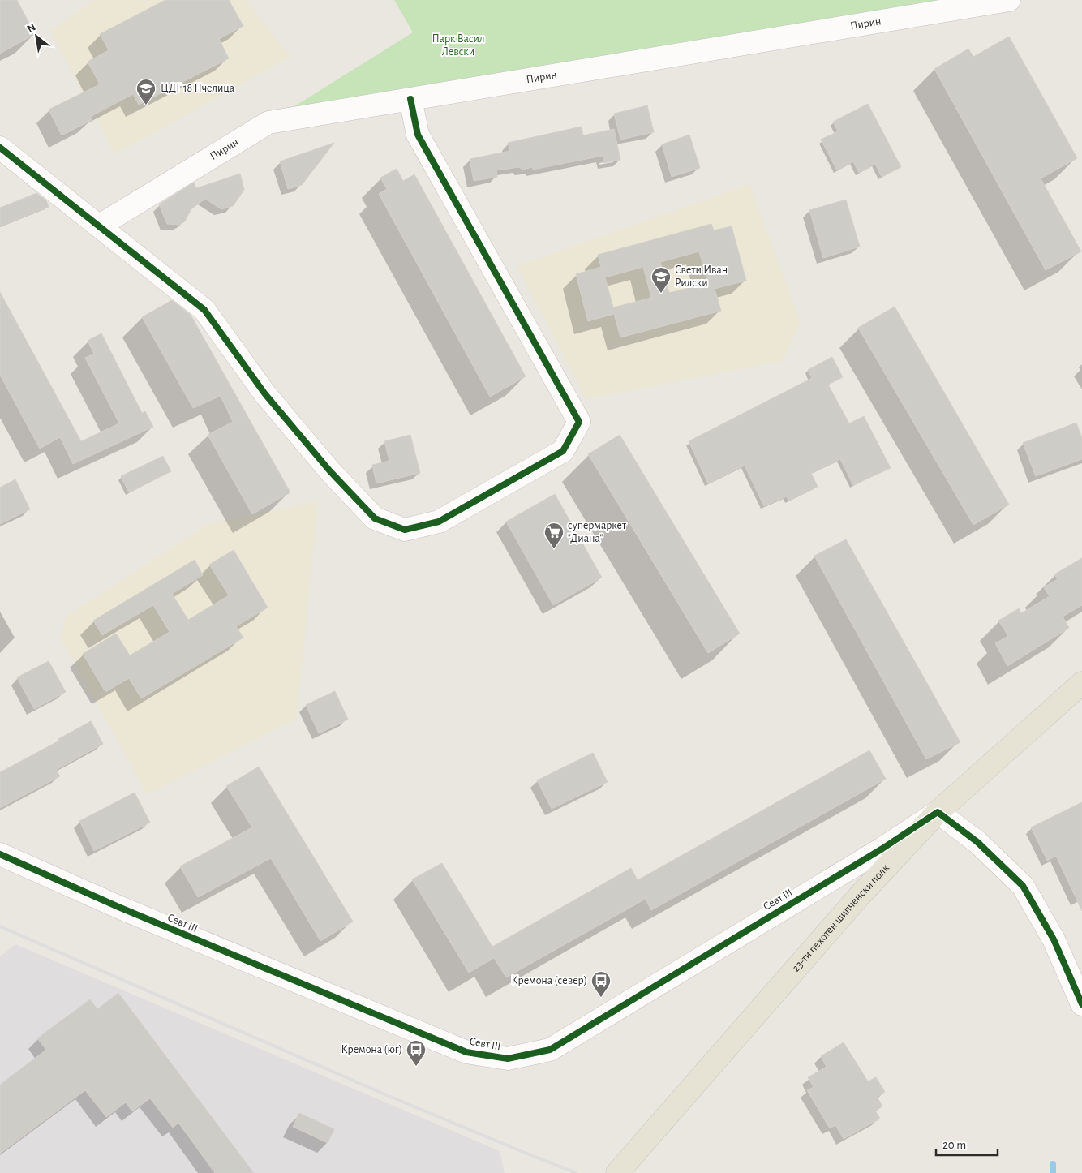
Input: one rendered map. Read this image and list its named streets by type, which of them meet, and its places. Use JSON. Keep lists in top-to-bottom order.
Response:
{
  "streets": {
    "main road": ["23-ти пехотен шипченски полк"],
    "street": ["Пирин", "Севт III"]
  },
  "crossings": [
    ["Севт III", "23-ти пехотен шипченски полк"]
  ],
  "parks": ["Парк Васил Левски"],
  "places": {
    "school or university": ["ЦДГ 18 Пчелица", "Свети Иван Рилски"],
    "supermarket": ["супермаркет \"Диана\""],
    "bus stop": ["Кремона (север)", "Кремона (юг)"]
  },
  "scale_bar": "20 m",
  "north": "top left"
}
